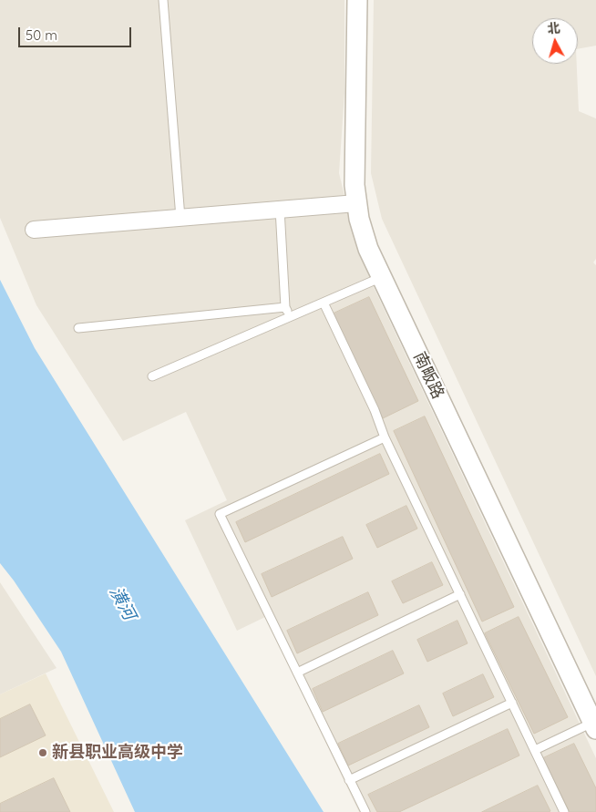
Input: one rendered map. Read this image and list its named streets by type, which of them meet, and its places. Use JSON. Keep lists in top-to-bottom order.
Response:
{
  "streets": {
    "street": ["南畈路"]
  },
  "water": ["潢河"],
  "places": ["新县职业高级中学"],
  "scale_bar": "50 m",
  "north": "top"
}
